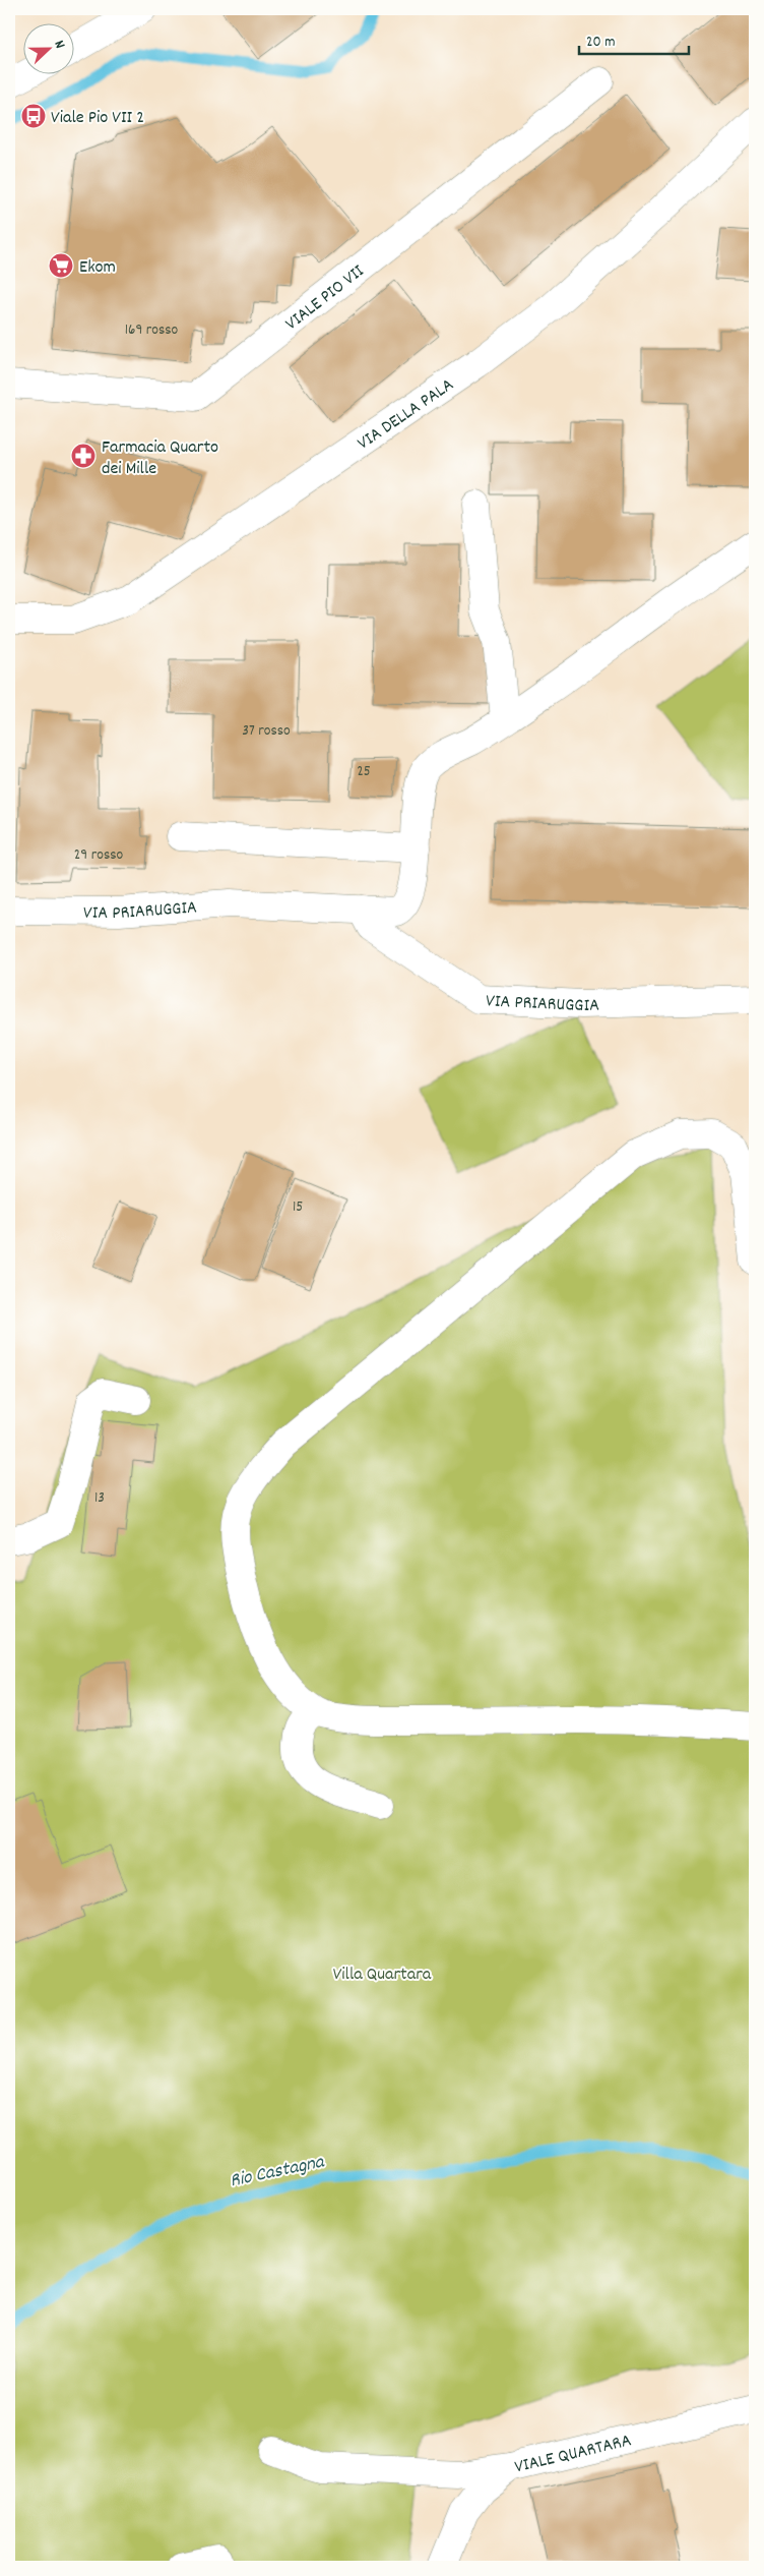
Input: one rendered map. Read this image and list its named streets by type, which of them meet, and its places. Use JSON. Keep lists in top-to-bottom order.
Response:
{
  "streets": {
    "street": [
      "VIALE PIO VII",
      "VIA DELLA PALA",
      "VIA PRIARUGGIA",
      "VIALE QUARTARA"
    ]
  },
  "water": ["Rio Castagna"],
  "parks": ["Villa Quartara"],
  "places": {
    "bus stop": ["Viale Pio VII 2"],
    "supermarket": ["Ekom"],
    "pharmacy": ["Farmacia Quarto dei Mille"]
  },
  "house_numbers": [
    "169 rosso",
    "37 rosso",
    "25",
    "29 rosso",
    "15",
    "13"
  ],
  "scale_bar": "20 m",
  "north": "right"
}
